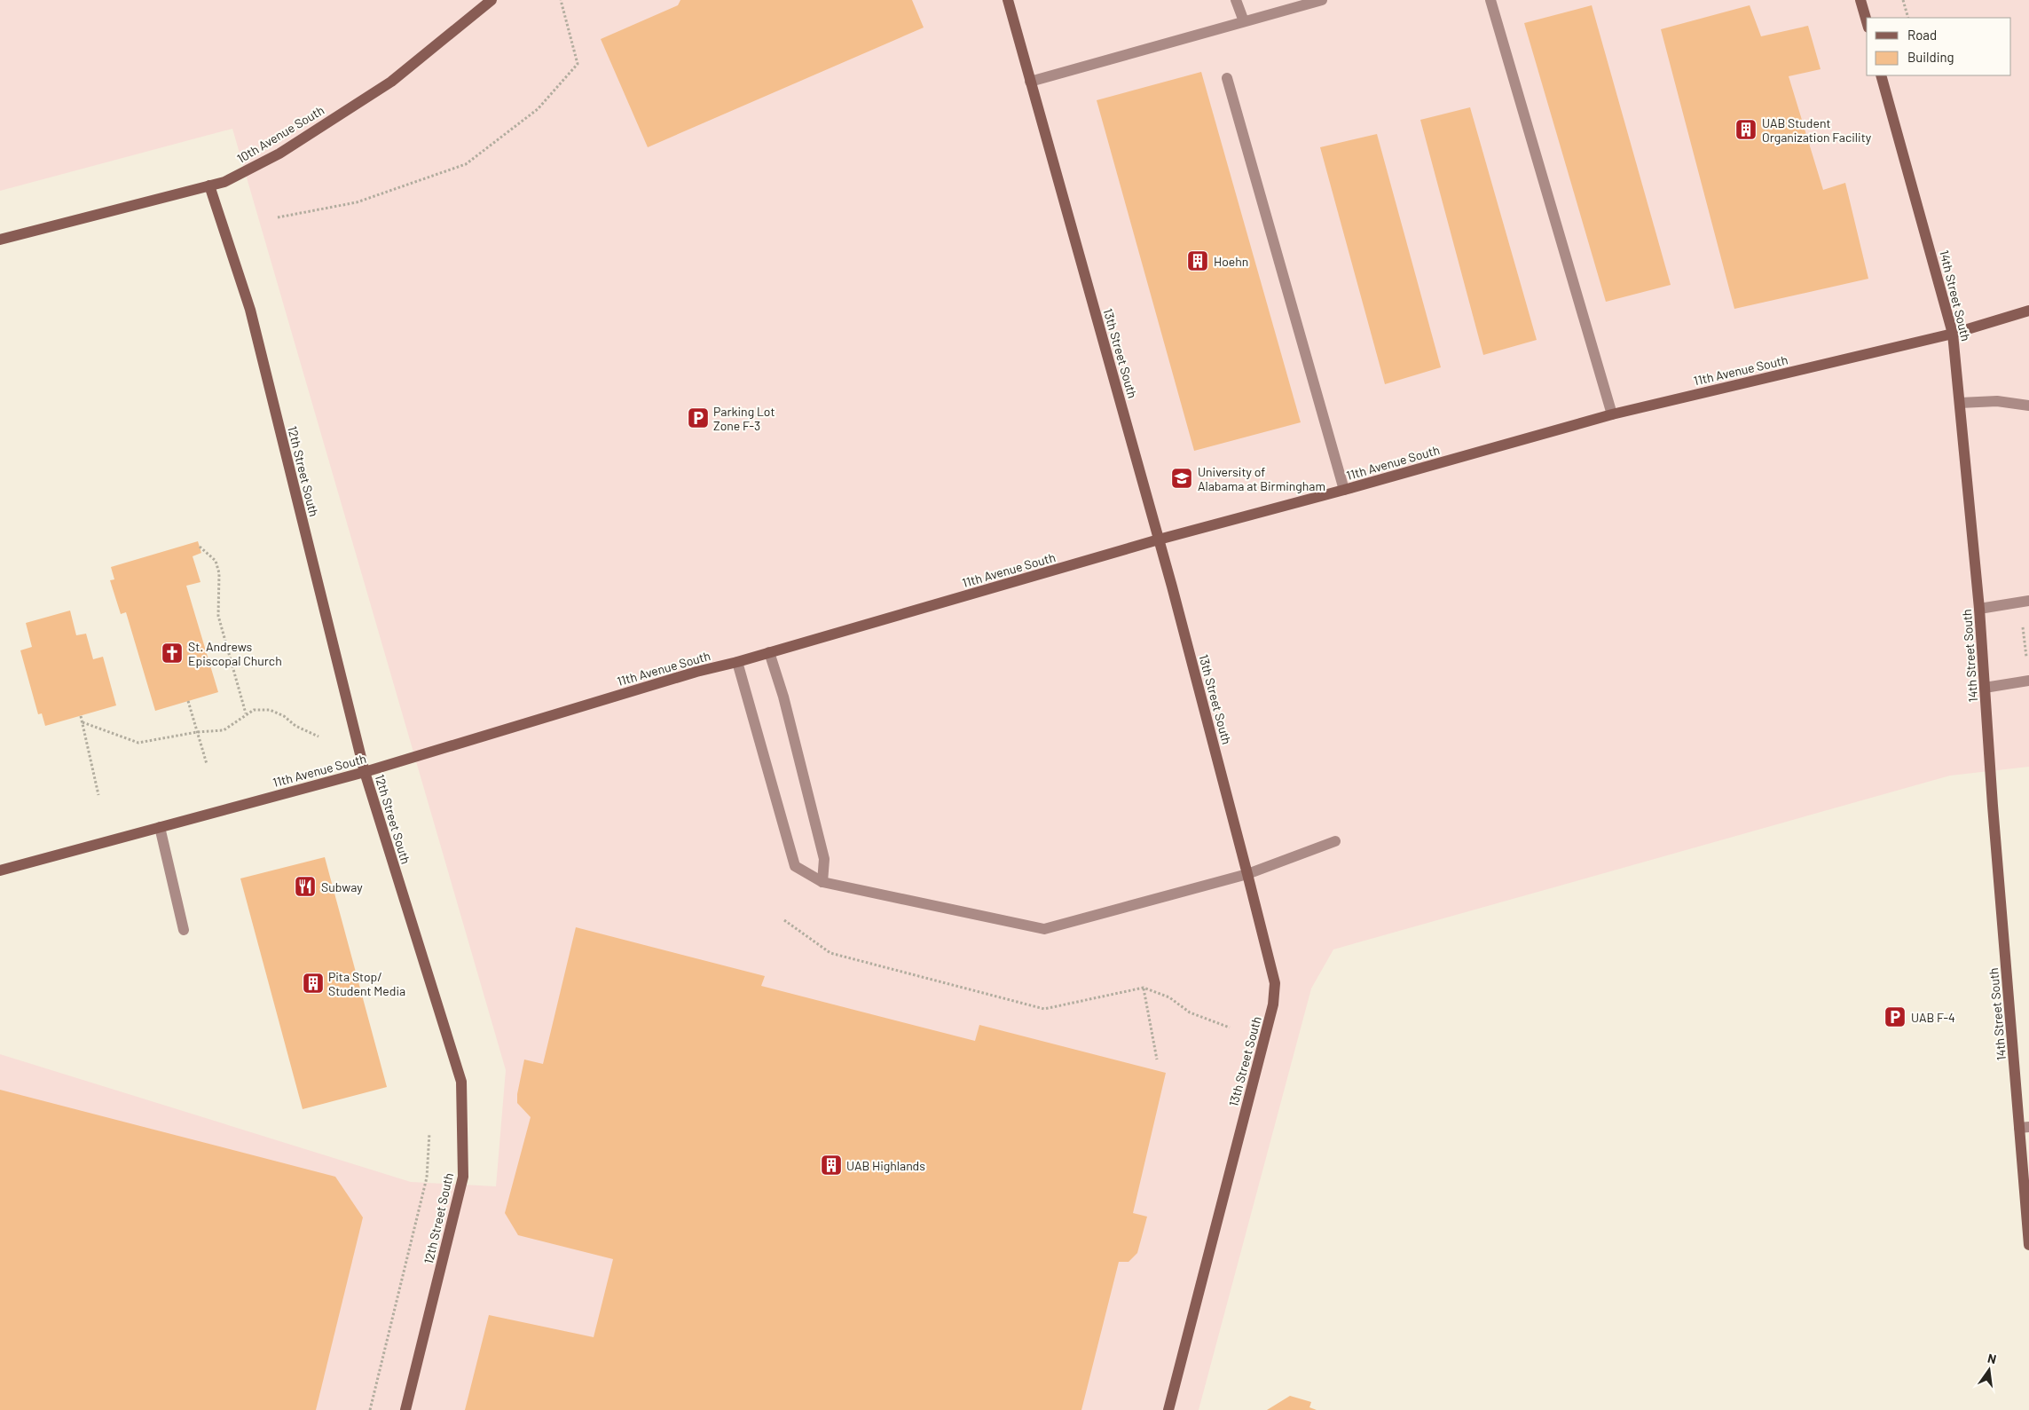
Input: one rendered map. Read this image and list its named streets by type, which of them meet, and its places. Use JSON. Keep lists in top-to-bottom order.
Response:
{
  "streets": {
    "street": [
      "10th Avenue South",
      "14th Street South",
      "13th Street South",
      "11th Avenue South",
      "12th Street South"
    ]
  },
  "crossings": [
    ["10th Avenue South", "12th Street South"],
    ["14th Street South", "11th Avenue South"],
    ["13th Street South", "11th Avenue South"],
    ["11th Avenue South", "12th Street South"]
  ],
  "places": {
    "building": [
      "UAB Student Organization Facility",
      "Hoehn",
      "Pita Stop/ Student Media",
      "UAB Highlands"
    ],
    "parking": ["Parking Lot Zone F-3", "UAB F-4"],
    "school or university": ["University of Alabama at Birmingham"],
    "church": ["St. Andrews Episcopal Church"],
    "restaurant": ["Subway"]
  },
  "legend": ["Road", "Building"],
  "north": "top"
}
